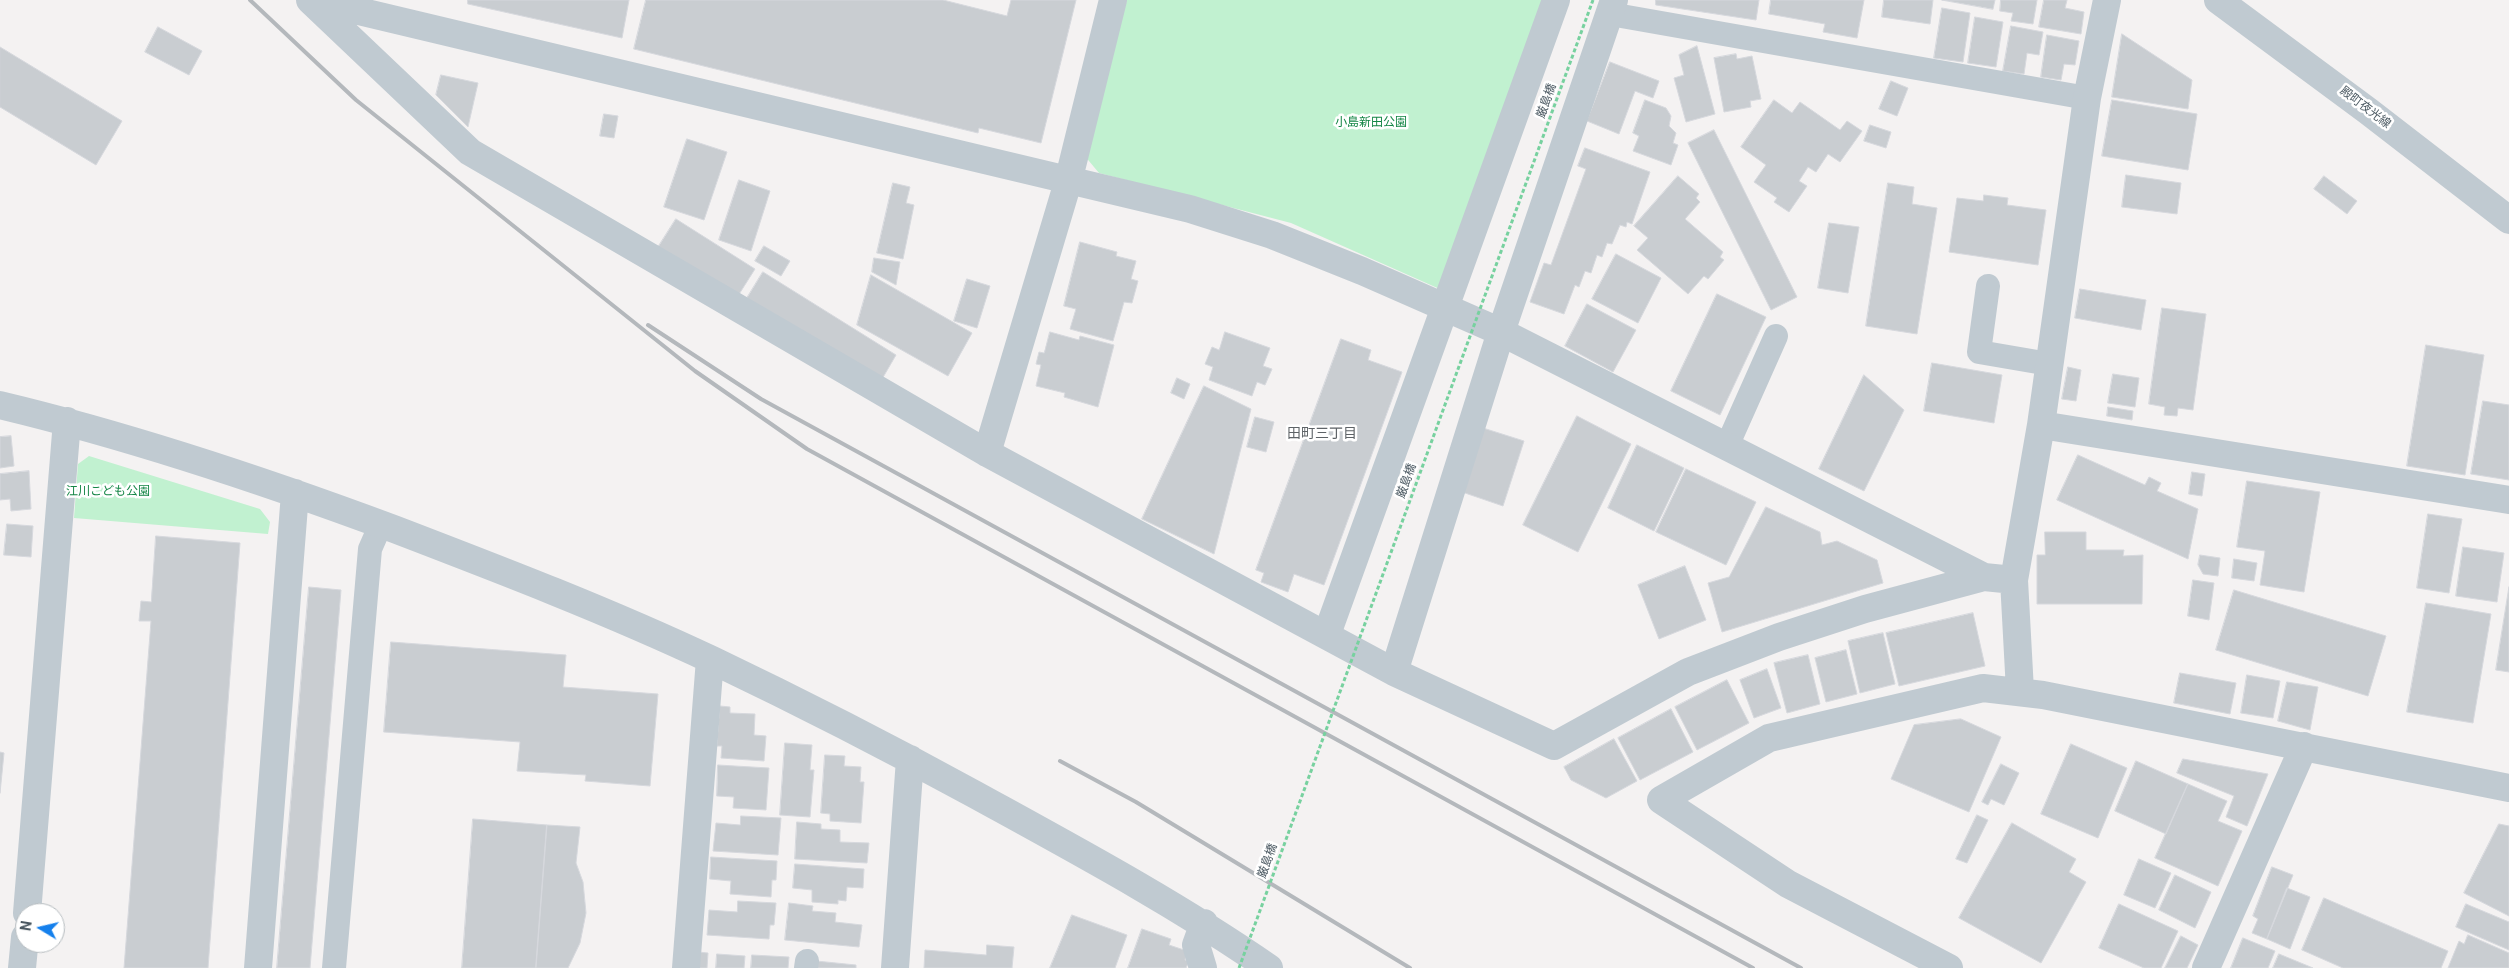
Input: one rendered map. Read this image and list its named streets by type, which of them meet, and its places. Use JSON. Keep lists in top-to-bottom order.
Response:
{
  "streets": {
    "street": ["殿町夜光線"],
    "path": ["厳島橋"]
  },
  "districts": ["田町三丁目"],
  "parks": ["小島新田公園", "江川こども公園"],
  "north": "left"
}
